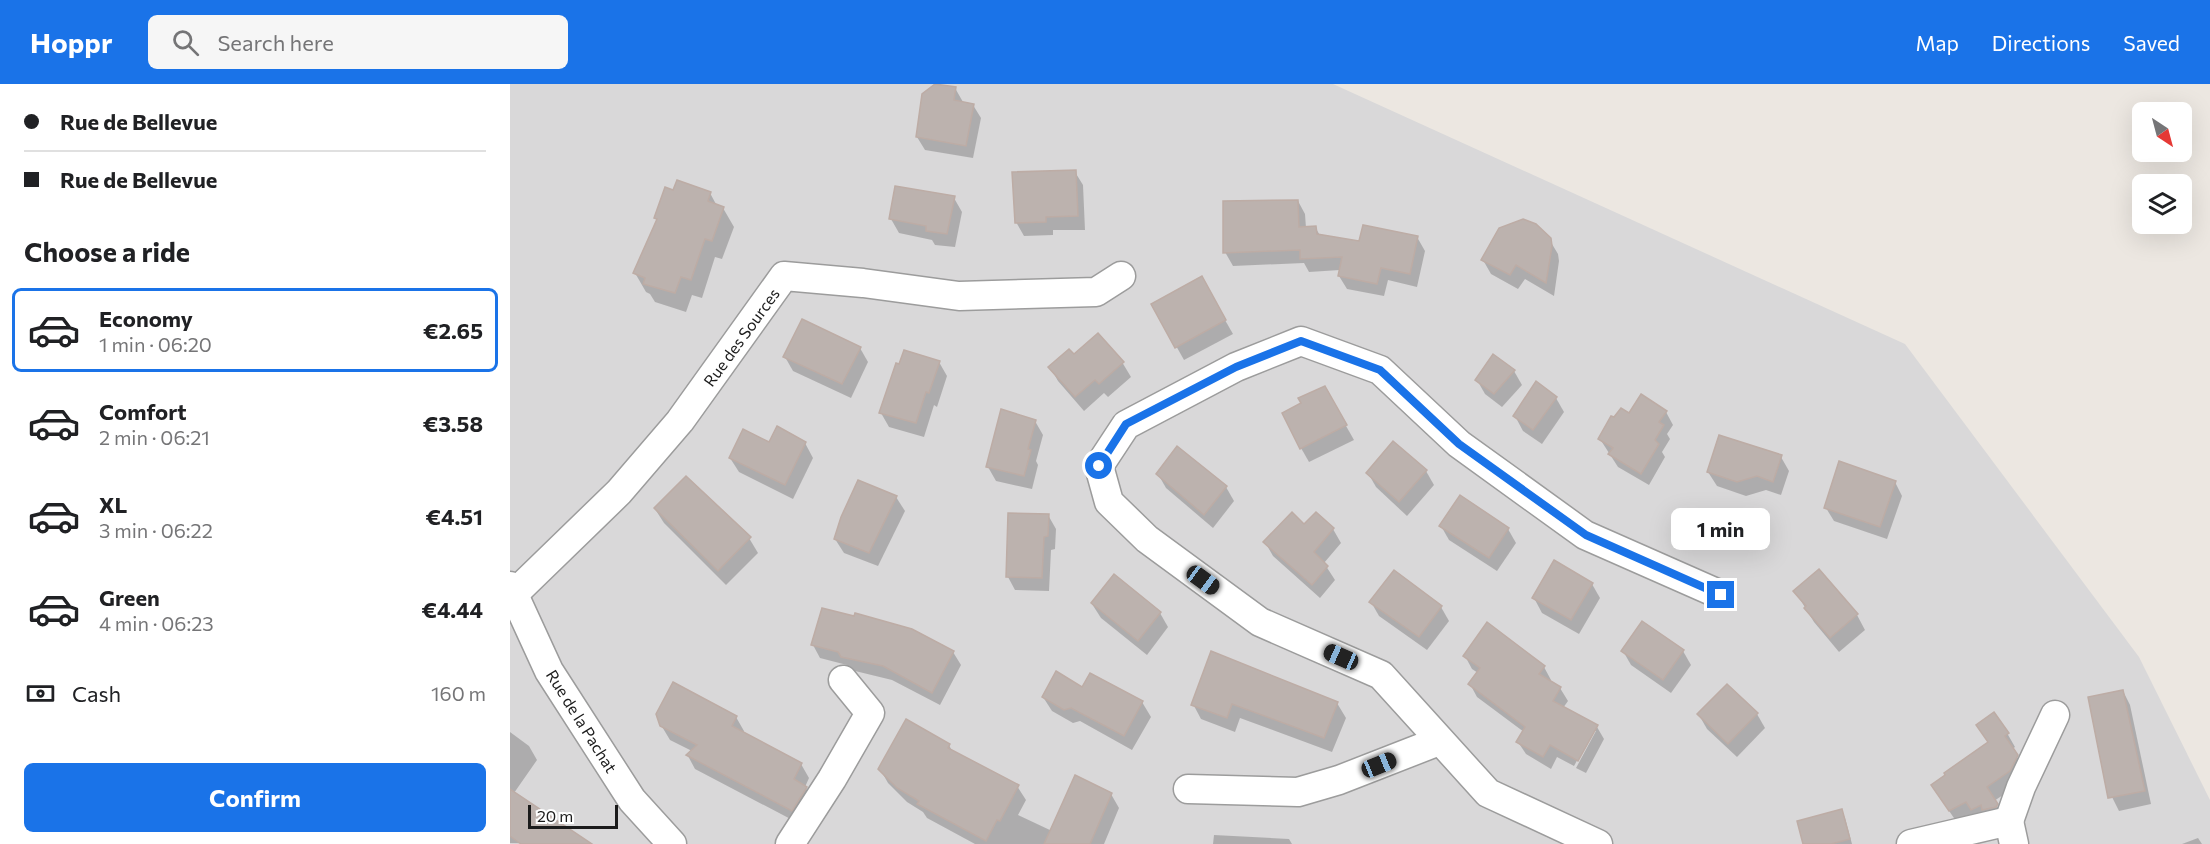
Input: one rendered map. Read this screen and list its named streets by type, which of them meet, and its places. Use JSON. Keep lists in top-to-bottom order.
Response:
{
  "streets": {
    "street": ["Rue des Sources", "Rue de la Pachat"]
  },
  "crossings": [
    ["Rue des Sources", "Rue de la Pachat"]
  ],
  "scale_bar": "20 m",
  "north": "bottom right",
  "page": {
    "header": "Hoppr",
    "search": "Search here",
    "nav": ["Map", "Directions", "Saved"],
    "banner": ["Rue de Bellevue", "Rue de Bellevue"],
    "heading": "Choose a ride",
    "list": [
      {
        "name": "Economy",
        "note": "1 min · 06:20",
        "value": "€2.65"
      },
      {
        "name": "Comfort",
        "note": "2 min · 06:21",
        "value": "€3.58"
      },
      {
        "name": "XL",
        "note": "3 min · 06:22",
        "value": "€4.51"
      },
      {
        "name": "Green",
        "note": "4 min · 06:23",
        "value": "€4.44"
      }
    ],
    "bubble": "1 min",
    "pay": ["Cash", "160 m"],
    "buttons": "Confirm",
    "scale": "20 m"
  }
}
